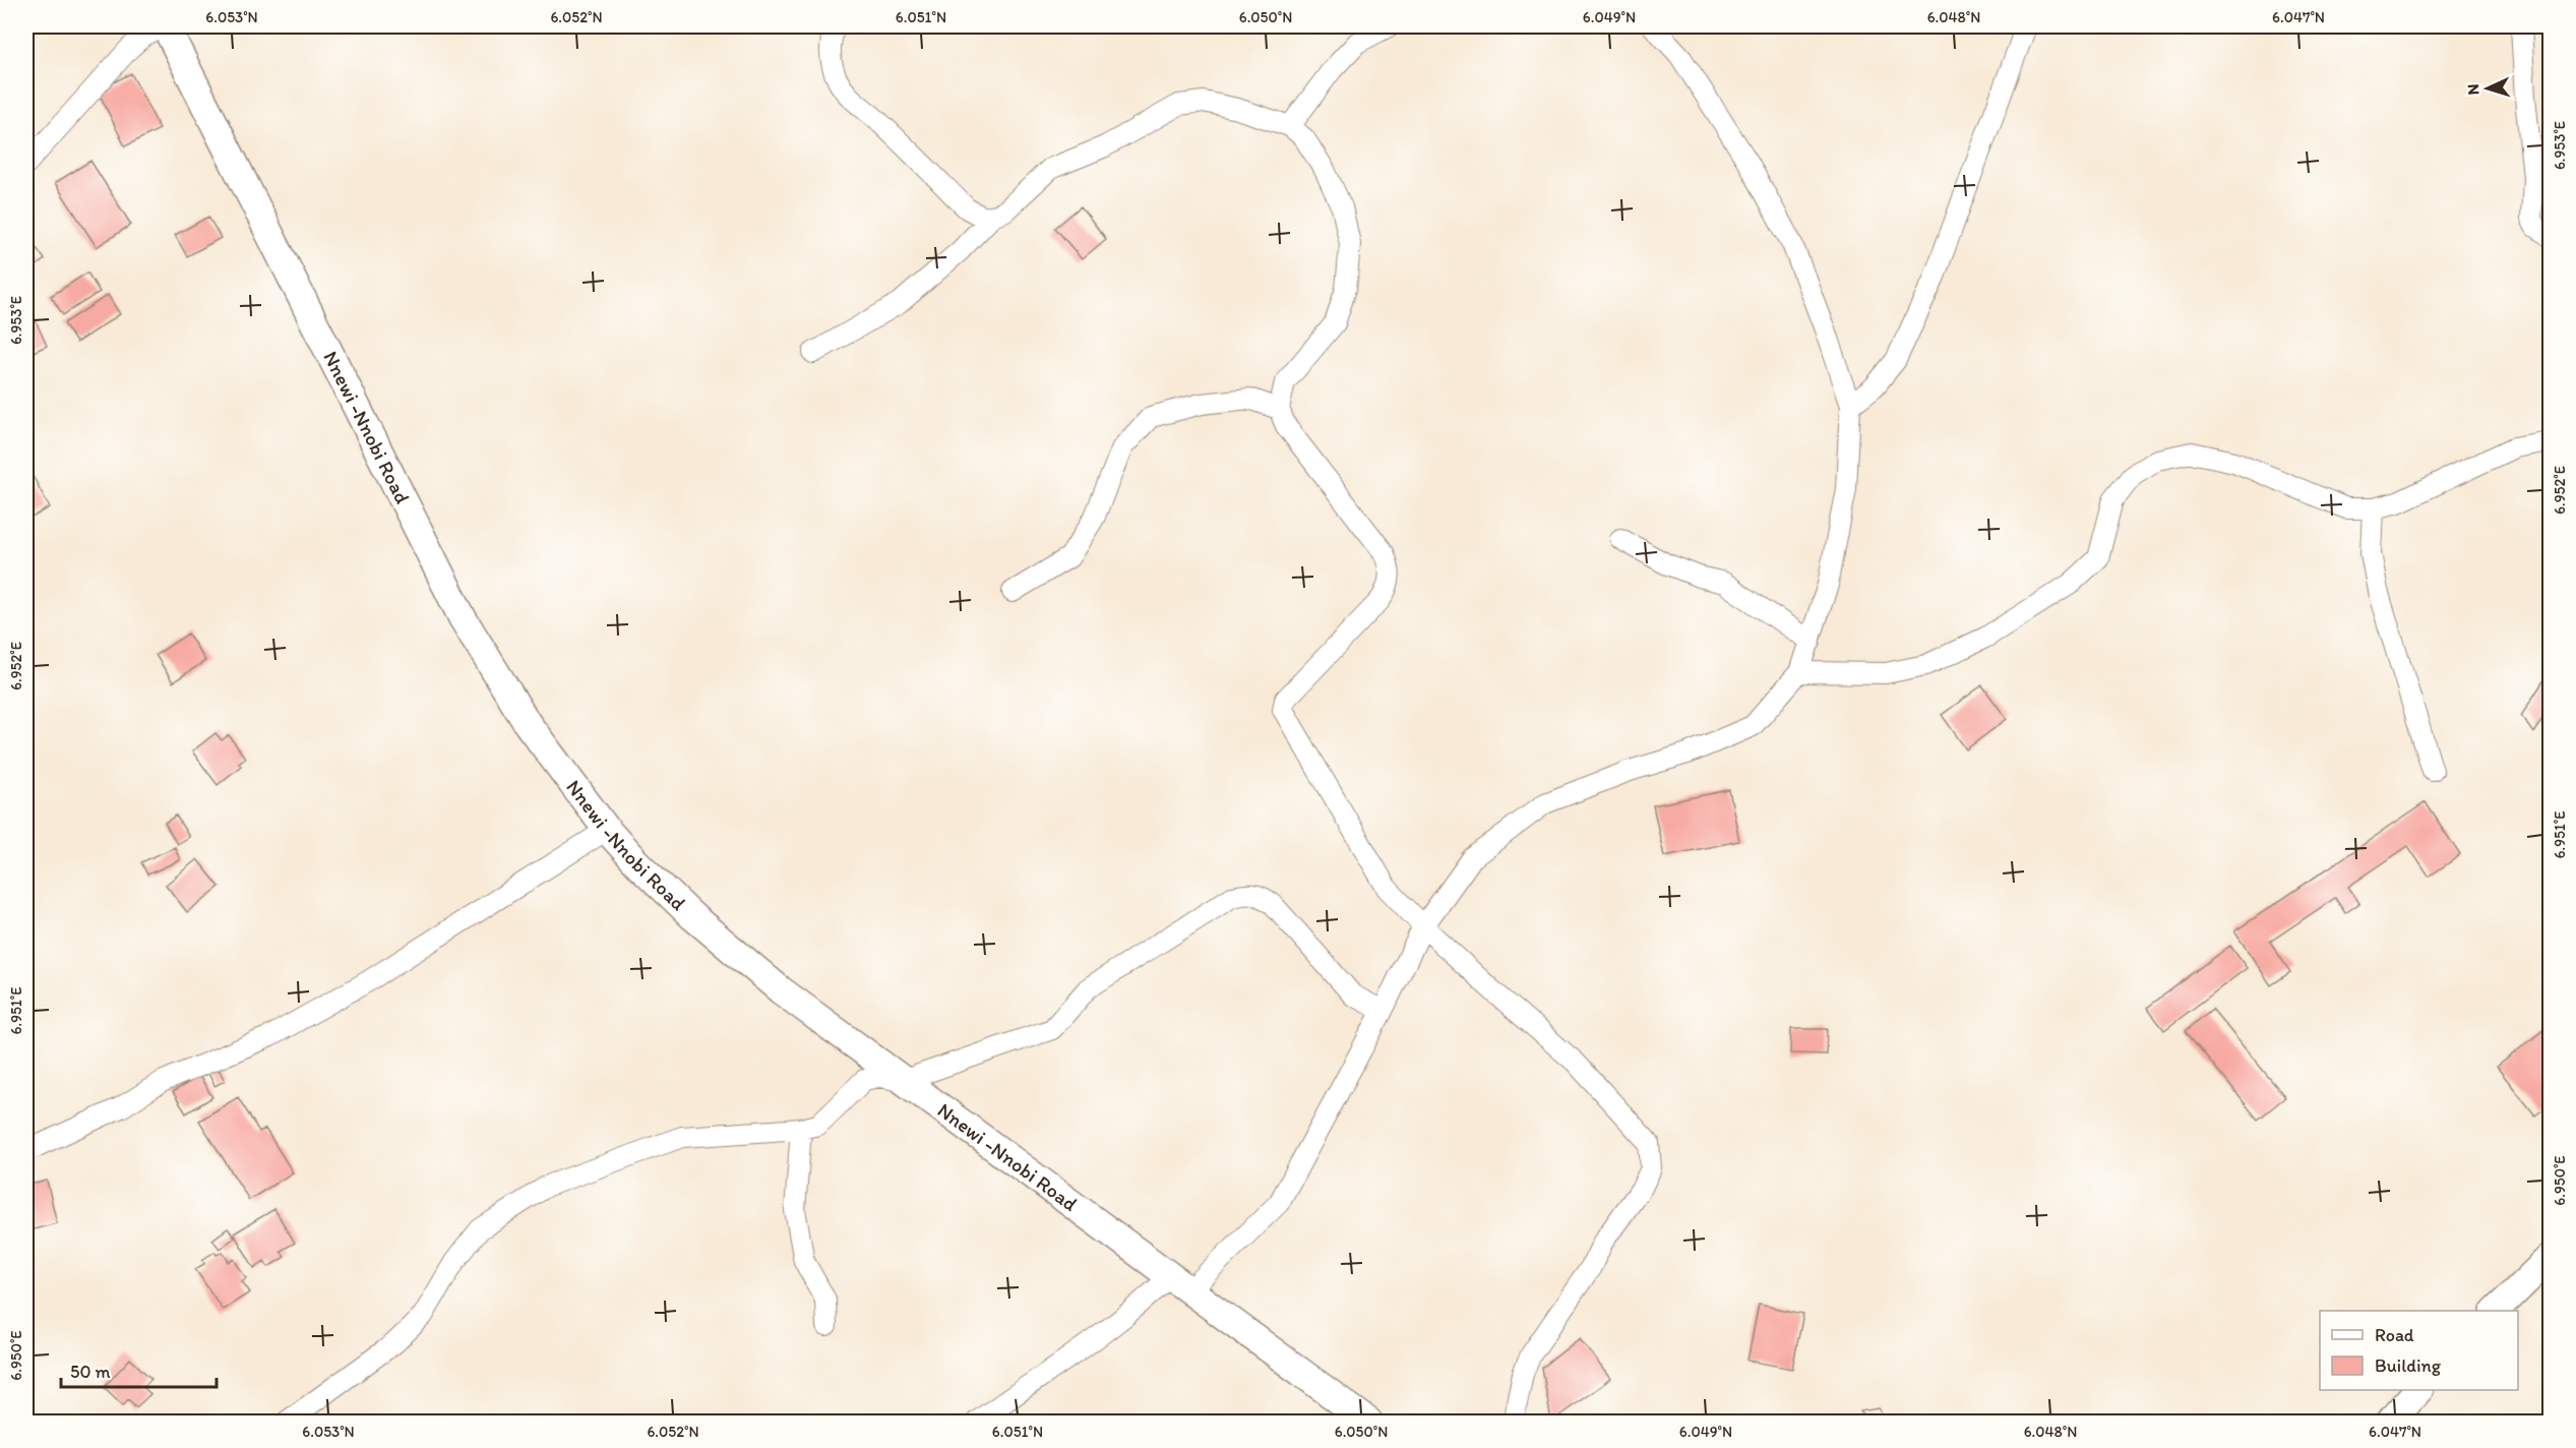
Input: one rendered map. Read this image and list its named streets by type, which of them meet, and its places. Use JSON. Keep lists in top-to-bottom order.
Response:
{
  "streets": {
    "main road": ["Nnewi -Nnobi Road"]
  },
  "legend": ["Road", "Building"],
  "scale_bar": "50 m",
  "north": "left",
  "coordinates": [
    "6.053°N",
    "6.052°N",
    "6.051°N",
    "6.050°N",
    "6.049°N",
    "6.048°N",
    "6.047°N",
    "6.953°E",
    "6.952°E",
    "6.951°E",
    "6.950°E"
  ]
}
